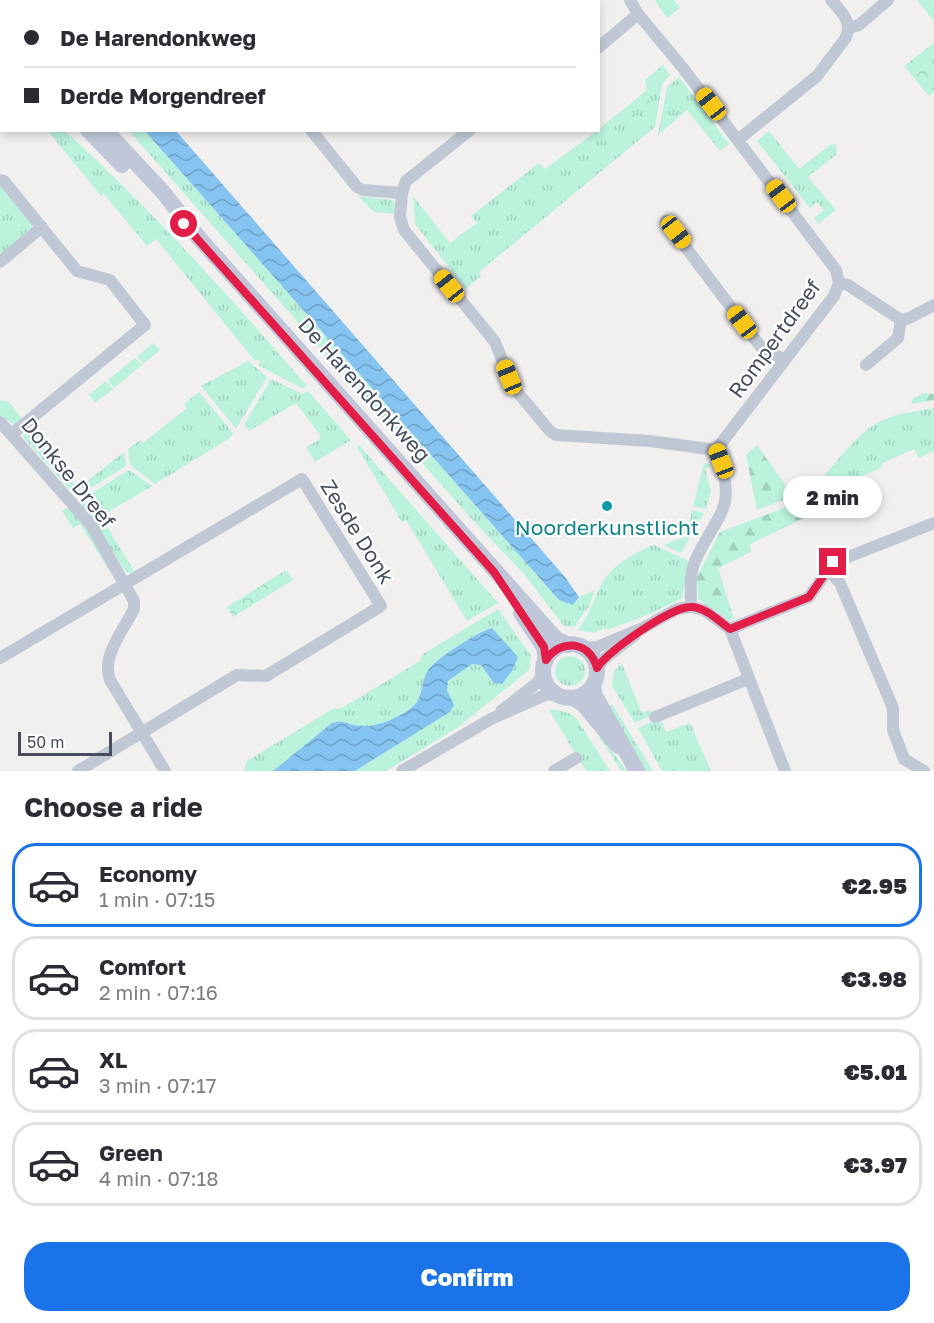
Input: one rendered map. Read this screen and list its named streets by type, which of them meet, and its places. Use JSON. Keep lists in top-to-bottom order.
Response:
{
  "streets": {
    "main road": ["De Harendonkweg"],
    "street": ["Rompertdreef", "Donkse Dreef", "Zesde Donk"]
  },
  "crossings": [
    ["Donkse Dreef", "Zesde Donk"]
  ],
  "places": ["Noorderkunstlicht"],
  "scale_bar": "50 m",
  "page": {
    "banner": ["De Harendonkweg", "Derde Morgendreef"],
    "bubble": "2 min",
    "scale": "50 m",
    "heading": "Choose a ride",
    "list": [
      {
        "name": "Economy",
        "note": "1 min · 07:15",
        "value": "€2.95"
      },
      {
        "name": "Comfort",
        "note": "2 min · 07:16",
        "value": "€3.98"
      },
      {
        "name": "XL",
        "note": "3 min · 07:17",
        "value": "€5.01"
      },
      {
        "name": "Green",
        "note": "4 min · 07:18",
        "value": "€3.97"
      }
    ],
    "buttons": "Confirm"
  }
}
